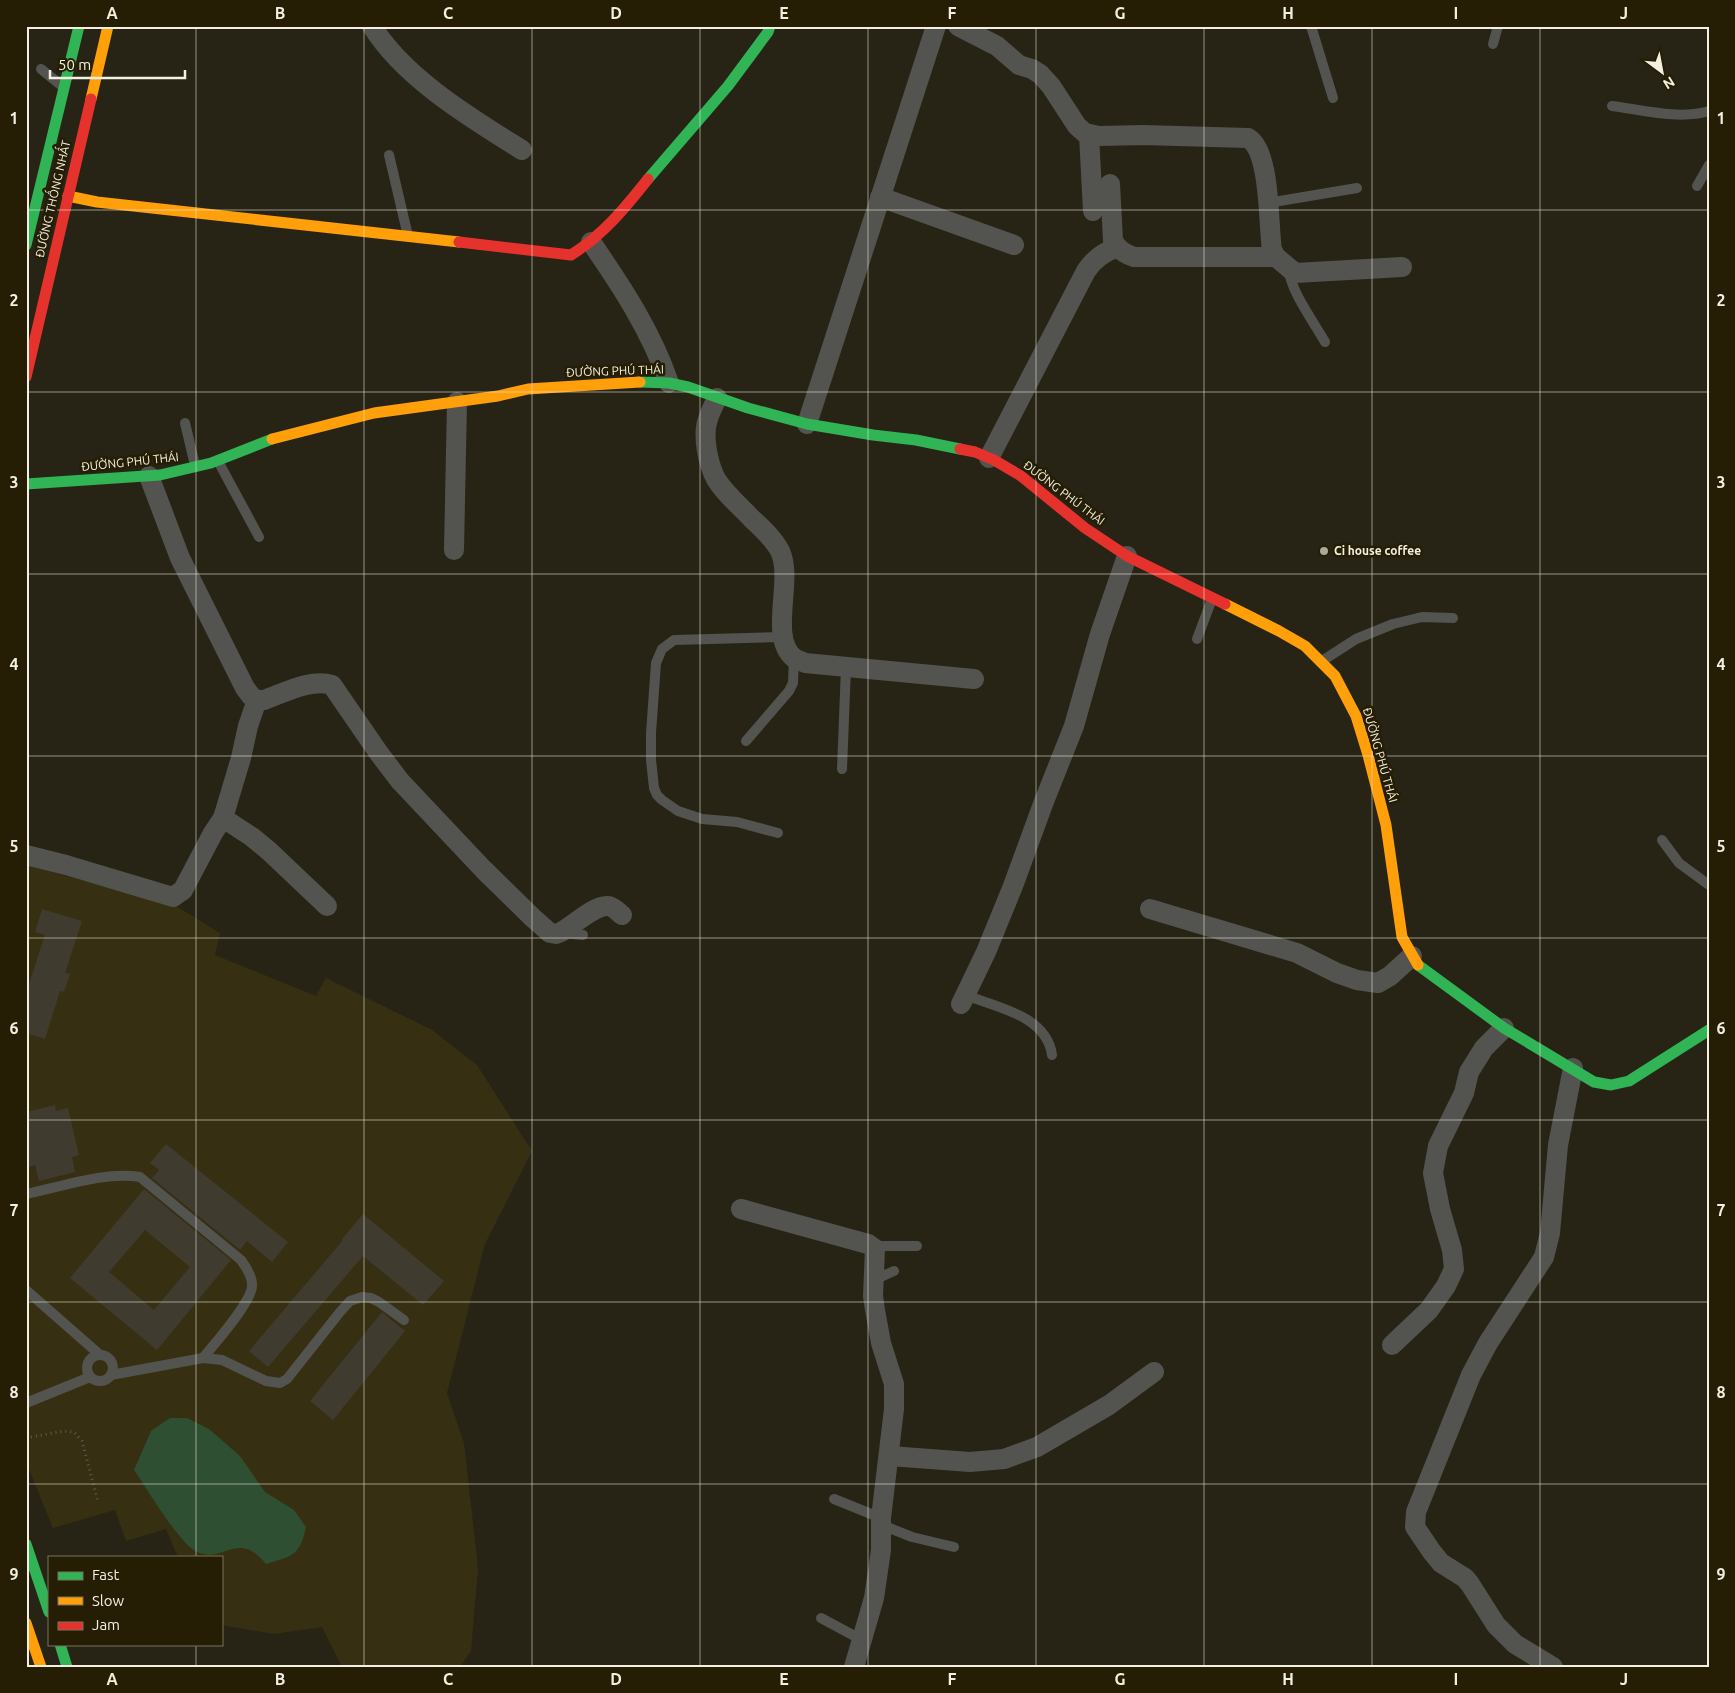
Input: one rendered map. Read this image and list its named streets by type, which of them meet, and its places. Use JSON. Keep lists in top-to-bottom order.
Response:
{
  "streets": {
    "main road": ["ĐƯỜNG THỐNG NHẤT", "ĐƯỜNG PHÚ THÁI"]
  },
  "places": ["Ci house coffee"],
  "legend": ["Fast", "Slow", "Jam"],
  "scale_bar": "50 m",
  "north": "bottom right",
  "grid": {
    "columns": [
      "A",
      "B",
      "C",
      "D",
      "E",
      "F",
      "G",
      "H",
      "I",
      "J"
    ],
    "rows": [
      "1",
      "2",
      "3",
      "4",
      "5",
      "6",
      "7",
      "8",
      "9"
    ]
  }
}
